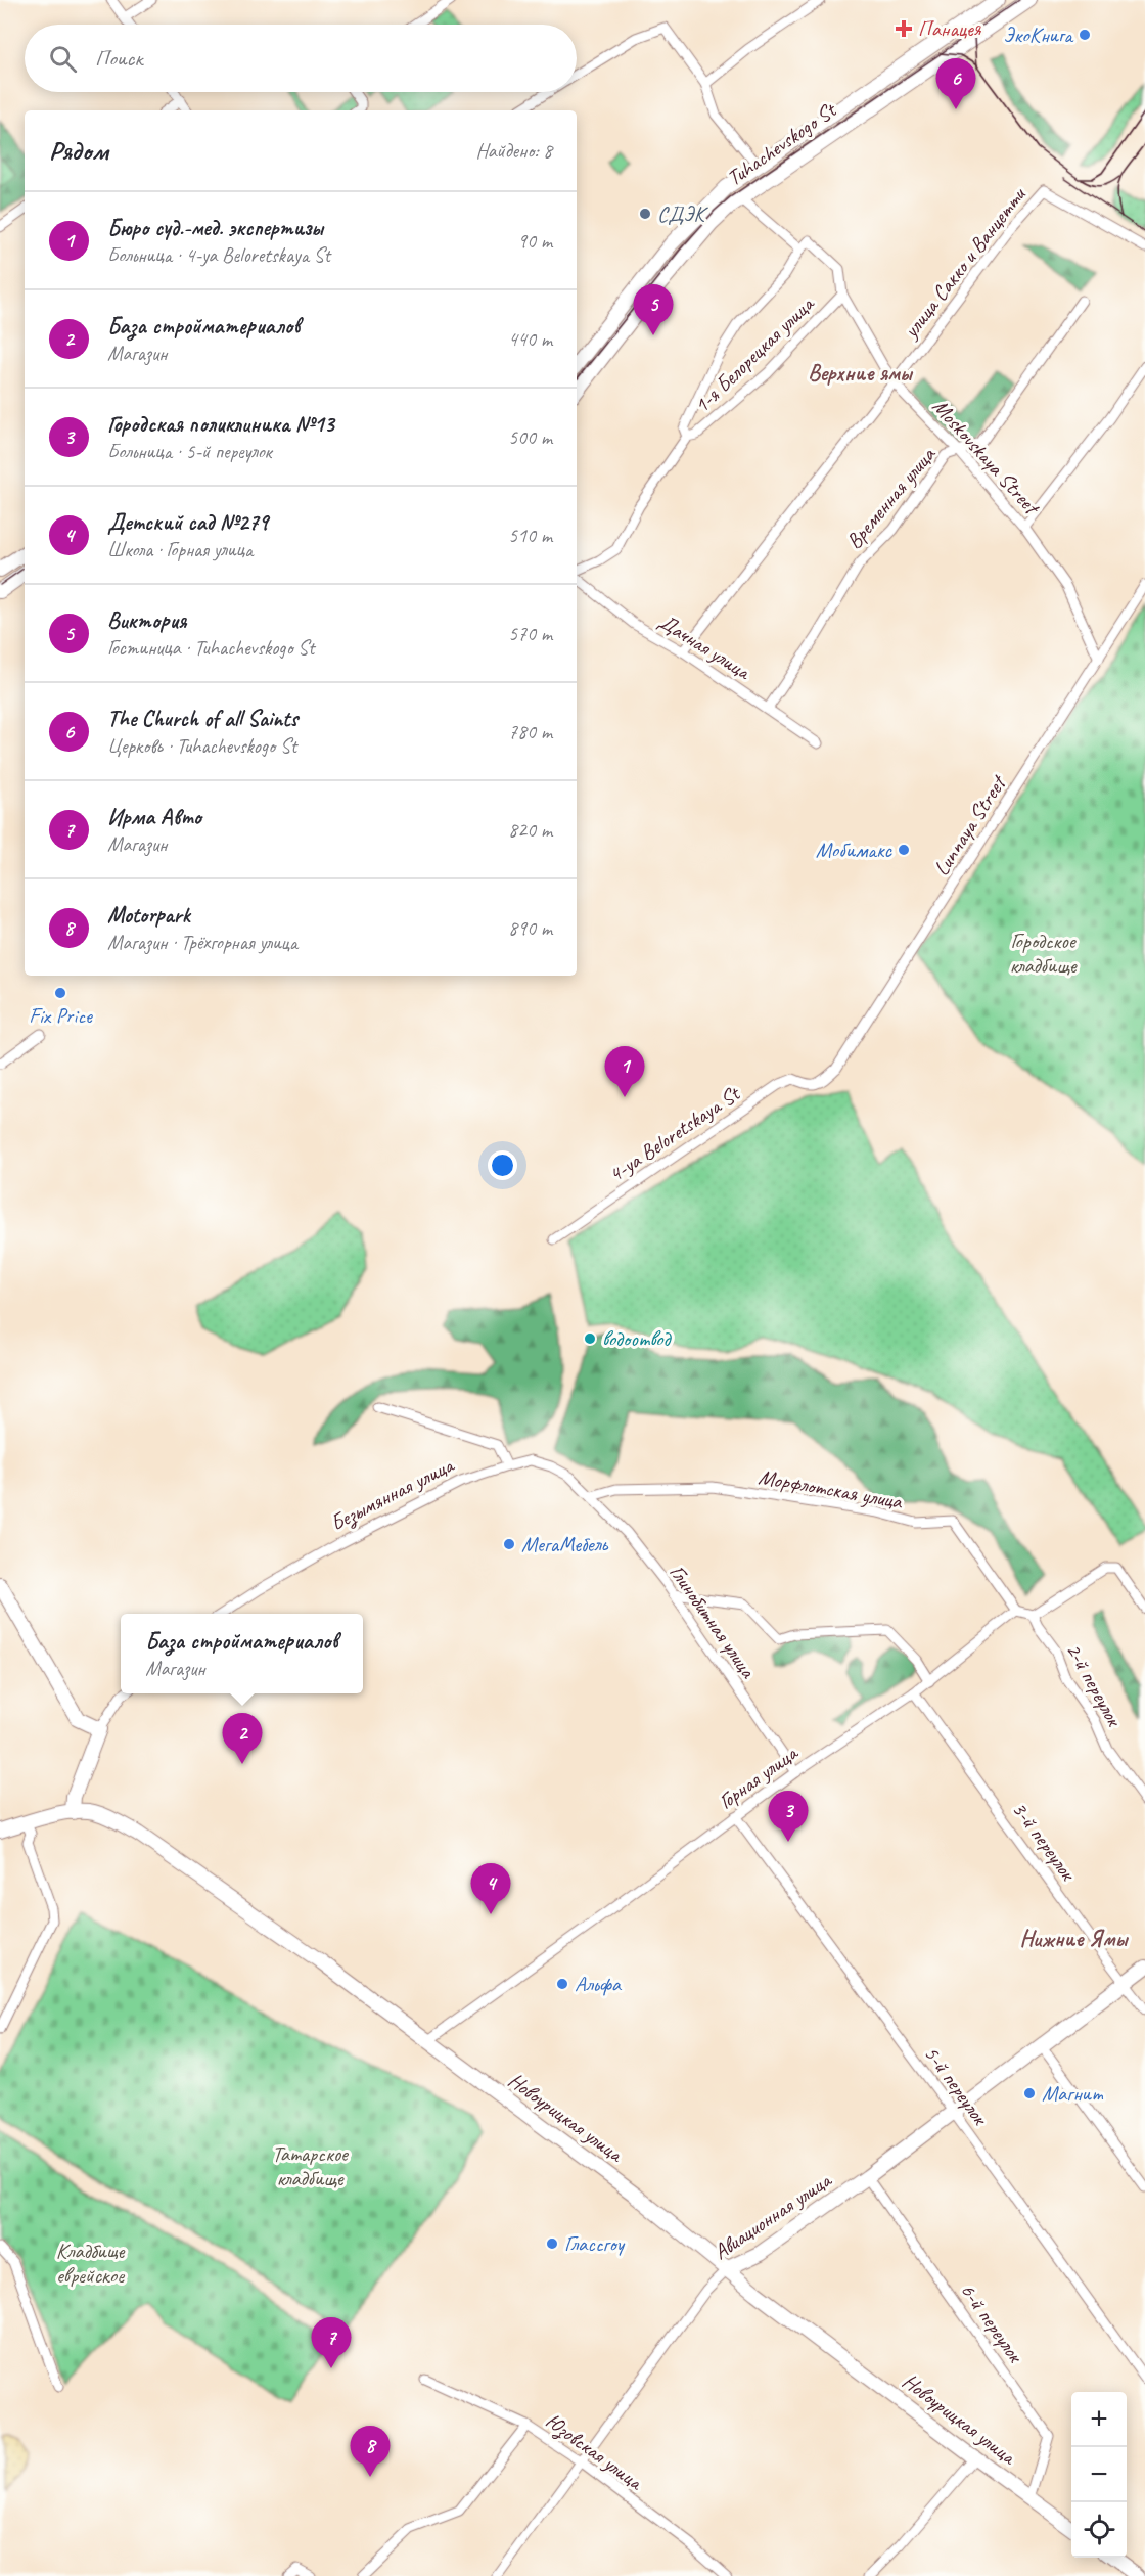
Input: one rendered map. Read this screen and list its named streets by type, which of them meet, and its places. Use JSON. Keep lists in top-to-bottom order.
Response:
{
  "streets": {
    "main road": ["Tuhachevskogo St", "Новоурицкая улица", "Авиационная улица"],
    "street": [
      "улица Сакко и Ванцетти",
      "1-я Белорецкая улица",
      "Moskovskaya Street",
      "Временная улица",
      "Дачная улица",
      "Lunnaya Street",
      "4-ya Beloretskaya St",
      "Морфлотская улица",
      "Безымянная улица",
      "Глинобитная улица",
      "2-й переулок",
      "Горная улица",
      "3-й переулок",
      "5-й переулок",
      "6-й переулок",
      "Юзовская улица"
    ]
  },
  "crossings": [
    ["улица Сакко и Ванцетти", "Moskovskaya Street"],
    ["улица Сакко и Ванцетти", "Дачная улица"],
    ["1-я Белорецкая улица", "Moskovskaya Street"],
    ["Moskovskaya Street", "Временная улица"],
    ["Moskovskaya Street", "Lunnaya Street"],
    ["Временная улица", "Дачная улица"],
    ["Lunnaya Street", "4-ya Beloretskaya St"],
    ["Морфлотская улица", "Безымянная улица"],
    ["Морфлотская улица", "Глинобитная улица"],
    ["Морфлотская улица", "Горная улица"],
    ["Безымянная улица", "Глинобитная улица"],
    ["Глинобитная улица", "Горная улица"],
    ["Горная улица", "3-й переулок"],
    ["Горная улица", "5-й переулок"],
    ["Горная улица", "Новоурицкая улица"],
    ["3-й переулок", "Авиационная улица"],
    ["5-й переулок", "Авиационная улица"],
    ["Новоурицкая улица", "Авиационная улица"],
    ["Новоурицкая улица", "6-й переулок"],
    ["Авиационная улица", "6-й переулок"],
    ["Авиационная улица", "Юзовская улица"]
  ],
  "districts": ["Верхние ямы", "Нижние Ямы"],
  "parks": ["Городское кладбище", "Татарское кладбище", "Кладбище еврейское"],
  "places": {
    "health": ["Панацея"],
    "other": [
      "ЭкоКнига",
      "СДЭК",
      "Мобимакс",
      "Fix Price",
      "водоотвод",
      "МегаМебель",
      "Альфа",
      "Магнит",
      "Глассгоу"
    ]
  },
  "page": {
    "search": "Поиск",
    "pins": [
      "6",
      "5",
      "1",
      "2",
      "3",
      "4",
      "7",
      "8"
    ],
    "heading": ["Рядом", "Найдено: 8"],
    "list": [
      {
        "mark": "1",
        "name": "Бюро суд.-мед. экспертизы",
        "note": "Больница · 4-ya Beloretskaya St",
        "value": "90 m"
      },
      {
        "mark": "2",
        "name": "База стройматериалов",
        "note": "Магазин",
        "value": "440 m"
      },
      {
        "mark": "3",
        "name": "Городская поликлиника №13",
        "note": "Больница · 5-й переулок",
        "value": "500 m"
      },
      {
        "mark": "4",
        "name": "Детский сад №279",
        "note": "Школа · Горная улица",
        "value": "510 m"
      },
      {
        "mark": "5",
        "name": "Виктория",
        "note": "Гостиница · Tuhachevskogo St",
        "value": "570 m"
      },
      {
        "mark": "6",
        "name": "The Church of all Saints",
        "note": "Церковь · Tuhachevskogo St",
        "value": "780 m"
      },
      {
        "mark": "7",
        "name": "Ирма Авто",
        "note": "Магазин",
        "value": "820 m"
      },
      {
        "mark": "8",
        "name": "Motorpark",
        "note": "Магазин · Трёхгорная улица",
        "value": "890 m"
      }
    ],
    "popup": ["База стройматериалов", "Магазин"],
    "map_buttons": ["+", "−"]
  }
}
